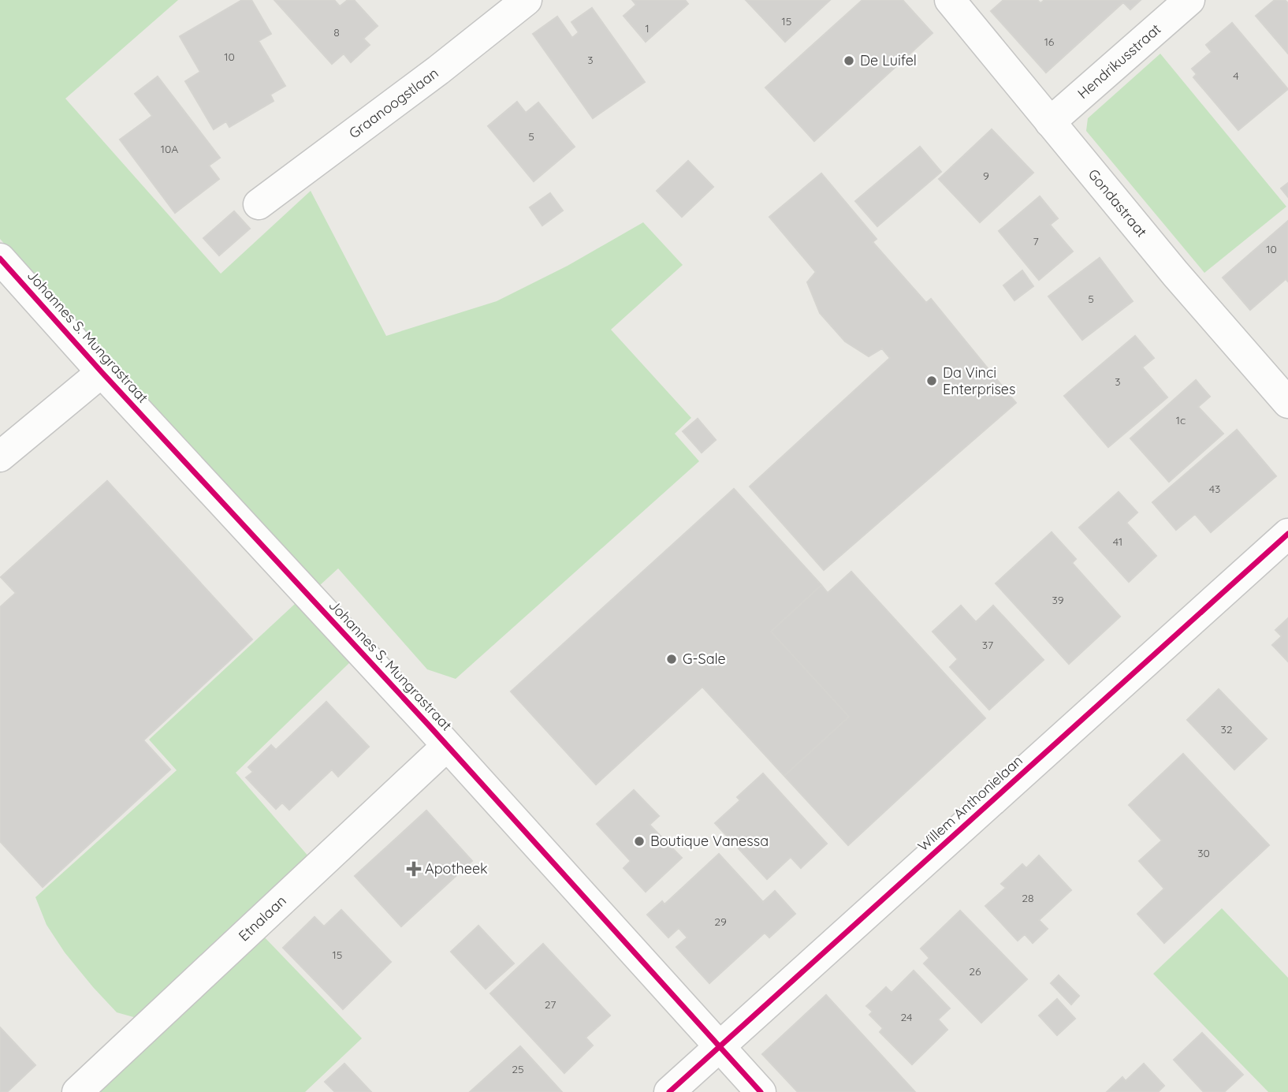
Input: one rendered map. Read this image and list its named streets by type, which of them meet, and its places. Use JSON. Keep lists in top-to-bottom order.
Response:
{
  "streets": {
    "street": [
      "Hendrikusstraat",
      "Graanoogstlaan",
      "Gondastraat",
      "Johannes S. Mungrastraat",
      "Willem Anthonielaan",
      "Etnalaan"
    ]
  },
  "crossings": [
    ["Hendrikusstraat", "Gondastraat"],
    ["Johannes S. Mungrastraat", "Willem Anthonielaan"],
    ["Johannes S. Mungrastraat", "Etnalaan"]
  ],
  "places": {
    "other": [
      "De Luifel",
      "Da Vinci Enterprises",
      "G-Sale",
      "Boutique Vanessa"
    ],
    "health": ["Apotheek"]
  },
  "house_numbers": [
    "15",
    "1",
    "8",
    "16",
    "10",
    "3",
    "4",
    "5",
    "10A",
    "9",
    "7",
    "10",
    "5",
    "3",
    "1c",
    "43",
    "41",
    "39",
    "37",
    "32",
    "30",
    "28",
    "29",
    "15",
    "26",
    "27",
    "24",
    "25"
  ]
}
